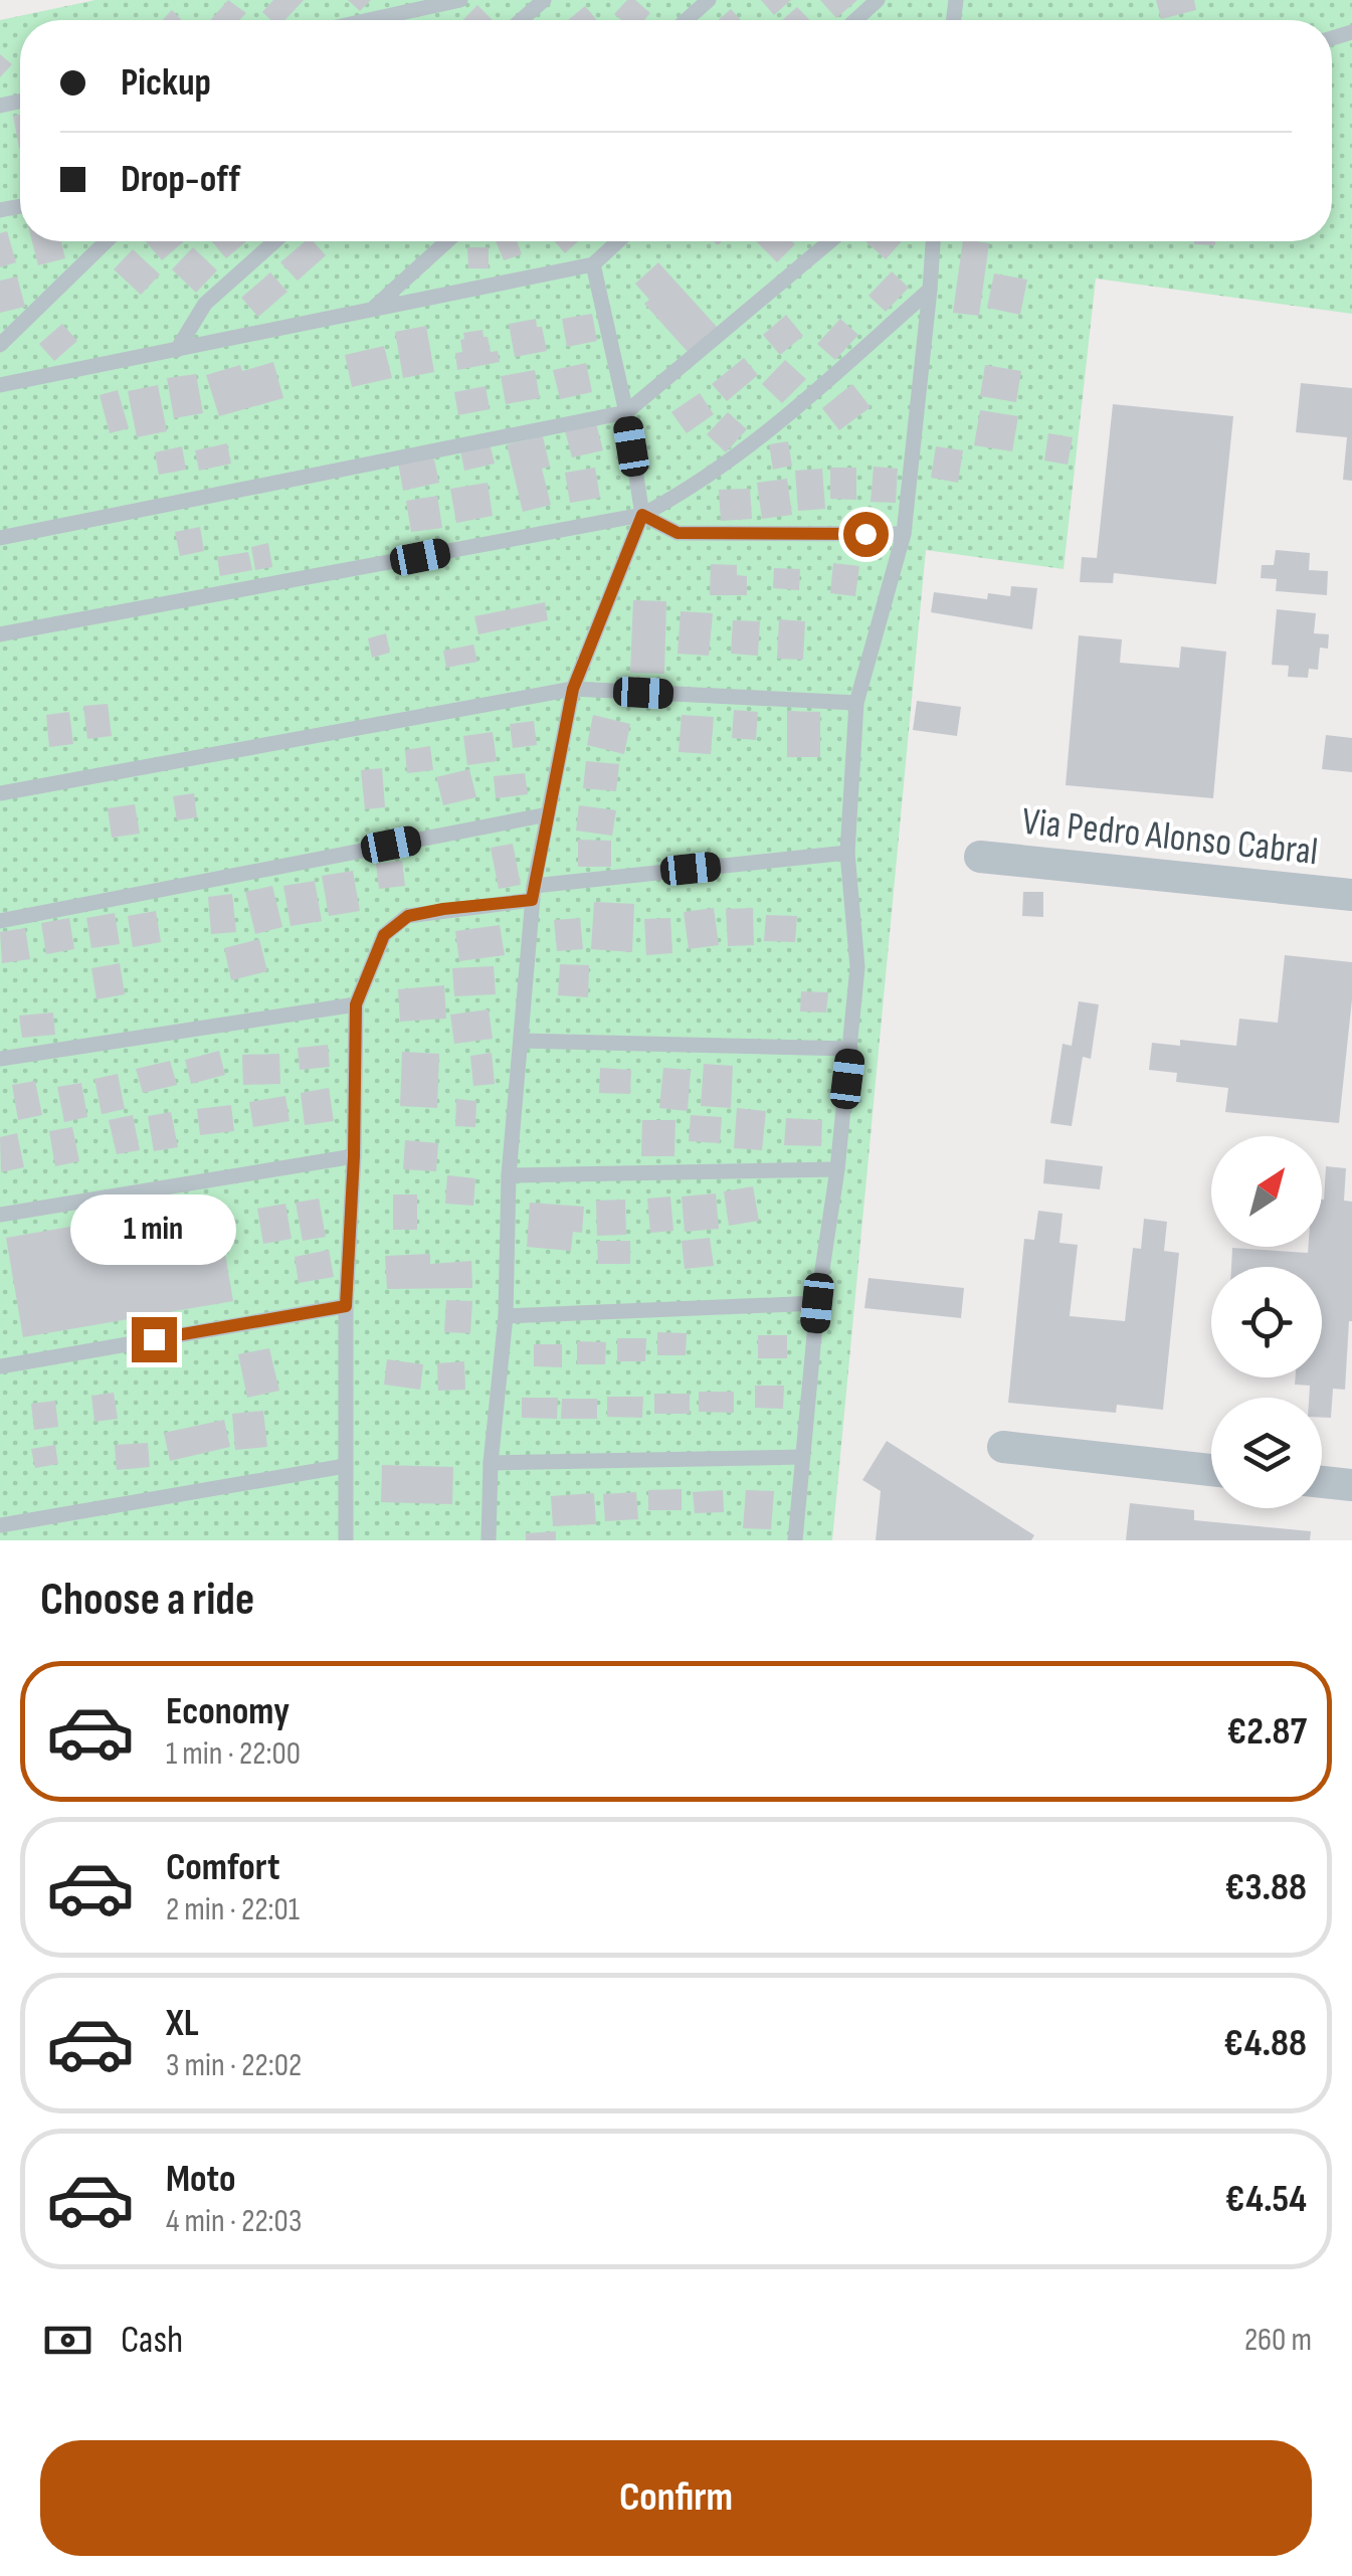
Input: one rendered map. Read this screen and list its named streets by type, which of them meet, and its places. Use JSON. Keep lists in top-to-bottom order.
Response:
{
  "streets": {
    "street": ["Via Pedro Alonso Cabral"]
  },
  "north": "top right",
  "page": {
    "banner": ["Pickup", "Drop-off"],
    "bubble": "1 min",
    "heading": "Choose a ride",
    "list": [
      {
        "name": "Economy",
        "note": "1 min · 22:00",
        "value": "€2.87"
      },
      {
        "name": "Comfort",
        "note": "2 min · 22:01",
        "value": "€3.88"
      },
      {
        "name": "XL",
        "note": "3 min · 22:02",
        "value": "€4.88"
      },
      {
        "name": "Moto",
        "note": "4 min · 22:03",
        "value": "€4.54"
      }
    ],
    "pay": ["Cash", "260 m"],
    "buttons": "Confirm"
  }
}
